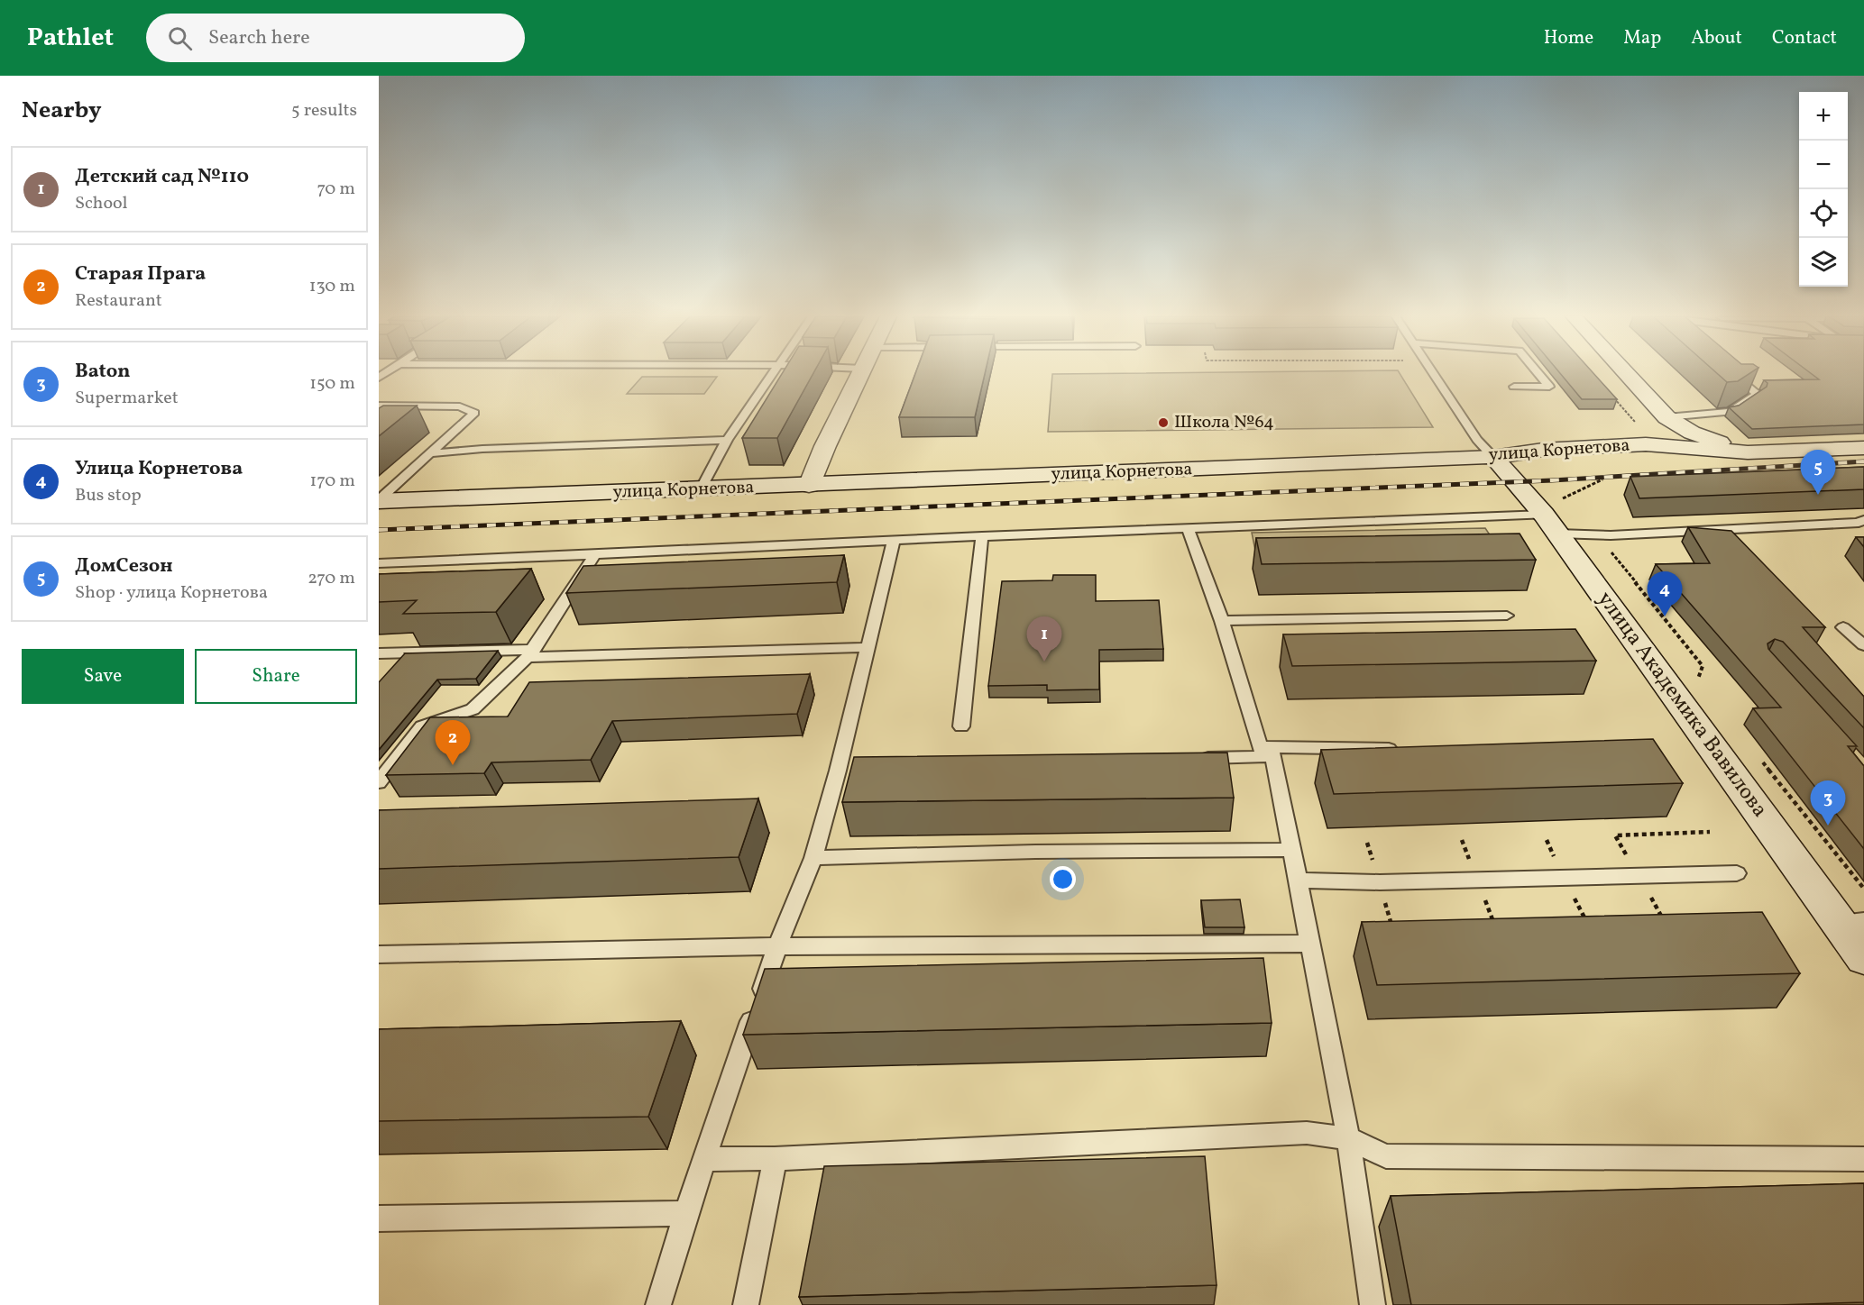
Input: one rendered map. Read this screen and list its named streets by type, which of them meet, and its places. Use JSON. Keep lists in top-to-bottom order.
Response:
{
  "streets": {
    "street": ["улица Корнетова", "улица Академика Вавилова"]
  },
  "crossings": [
    ["улица Корнетова", "улица Академика Вавилова"]
  ],
  "places": ["Школа №64"],
  "page": {
    "header": "Pathlet",
    "search": "Search here",
    "nav": [
      "Home",
      "Map",
      "About",
      "Contact"
    ],
    "heading": ["Nearby", "5 results"],
    "map_buttons": ["+", "−"],
    "list": [
      {
        "mark": "1",
        "name": "Детский сад №110",
        "note": "School",
        "value": "70 m"
      },
      {
        "mark": "2",
        "name": "Старая Прага",
        "note": "Restaurant",
        "value": "130 m"
      },
      {
        "mark": "3",
        "name": "Baton",
        "note": "Supermarket",
        "value": "150 m"
      },
      {
        "mark": "4",
        "name": "Улица Корнетова",
        "note": "Bus stop",
        "value": "170 m"
      },
      {
        "mark": "5",
        "name": "ДомСезон",
        "note": "Shop · улица Корнетова",
        "value": "270 m"
      }
    ],
    "pins": [
      "5",
      "4",
      "1",
      "2",
      "3"
    ],
    "buttons": ["Save", "Share"]
  }
}
